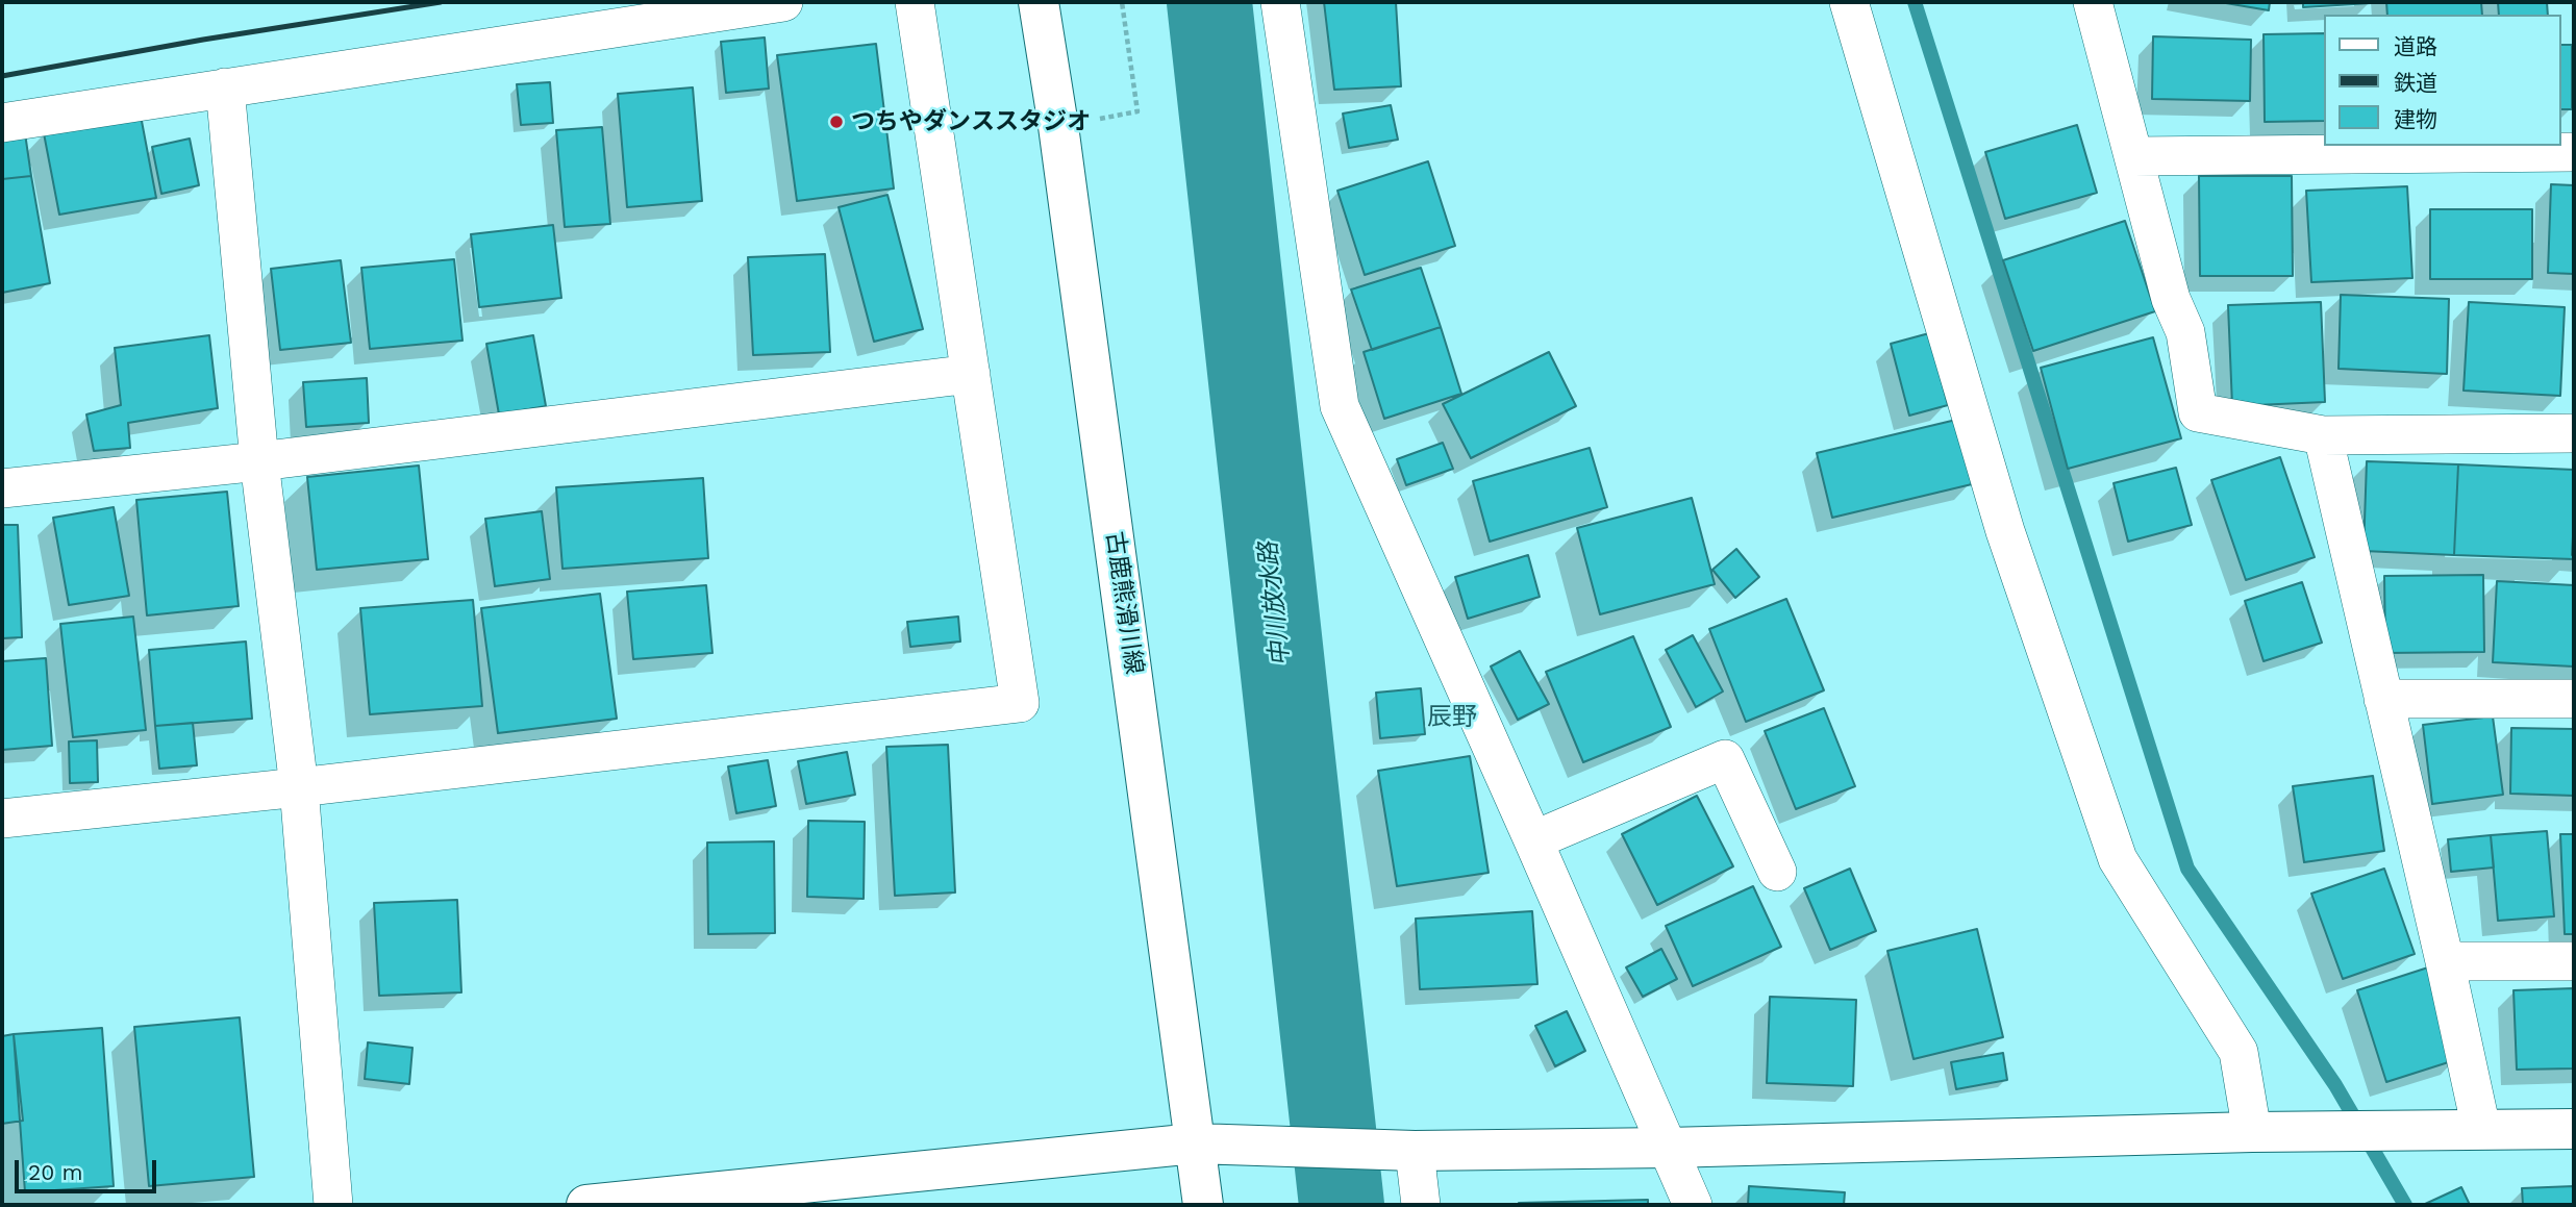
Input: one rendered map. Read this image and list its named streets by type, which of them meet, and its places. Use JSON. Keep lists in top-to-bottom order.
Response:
{
  "streets": {
    "street": ["古鹿熊滑川線"]
  },
  "districts": ["辰野"],
  "water": ["中川放水路"],
  "places": ["つちやダンススタジオ"],
  "legend": ["道路", "鉄道", "建物"],
  "scale_bar": "20 m"
}
